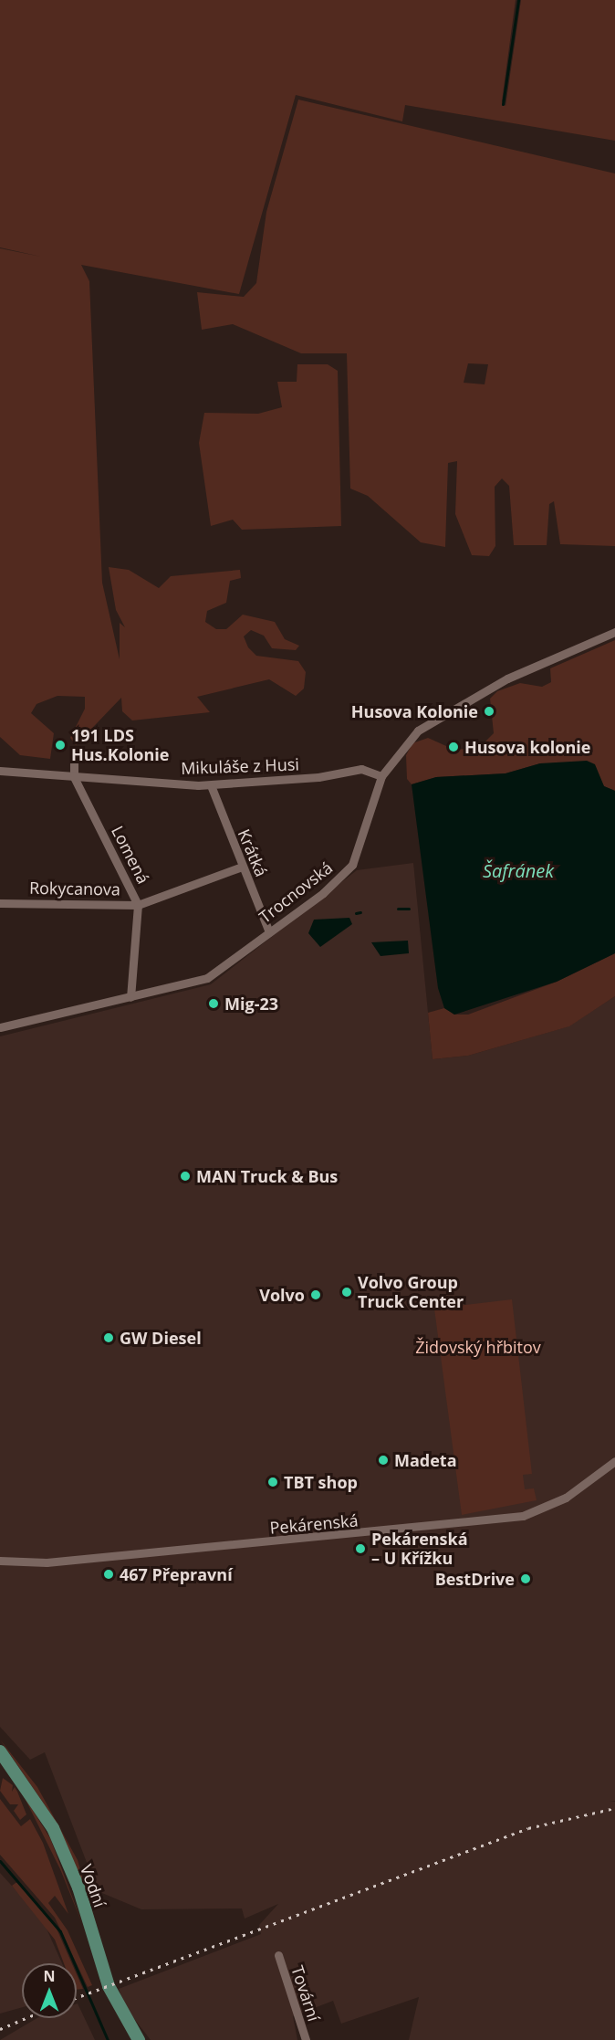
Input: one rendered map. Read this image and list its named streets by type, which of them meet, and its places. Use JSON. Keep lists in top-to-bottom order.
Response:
{
  "streets": {
    "main road": ["Vodní"],
    "street": [
      "Mikuláše z Husi",
      "Krátká",
      "Lomená",
      "Rokycanova",
      "Trocnovská",
      "Pekárenská",
      "Tovární"
    ]
  },
  "crossings": [
    ["Mikuláše z Husi", "Krátká"],
    ["Mikuláše z Husi", "Lomená"],
    ["Mikuláše z Husi", "Trocnovská"],
    ["Krátká", "Rokycanova"],
    ["Krátká", "Trocnovská"],
    ["Lomená", "Rokycanova"],
    ["Lomená", "Trocnovská"]
  ],
  "water": ["Šafránek"],
  "parks": ["Židovský hřbitov"],
  "places": [
    "Husova Kolonie",
    "191 LDS Hus.Kolonie",
    "Husova kolonie",
    "Mig-23",
    "MAN Truck & Bus",
    "Volvo Group Truck Center",
    "Volvo",
    "GW Diesel",
    "Madeta",
    "TBT shop",
    "Pekárenská – U Křížku",
    "467 Přepravní",
    "BestDrive"
  ],
  "north": "top"
}
